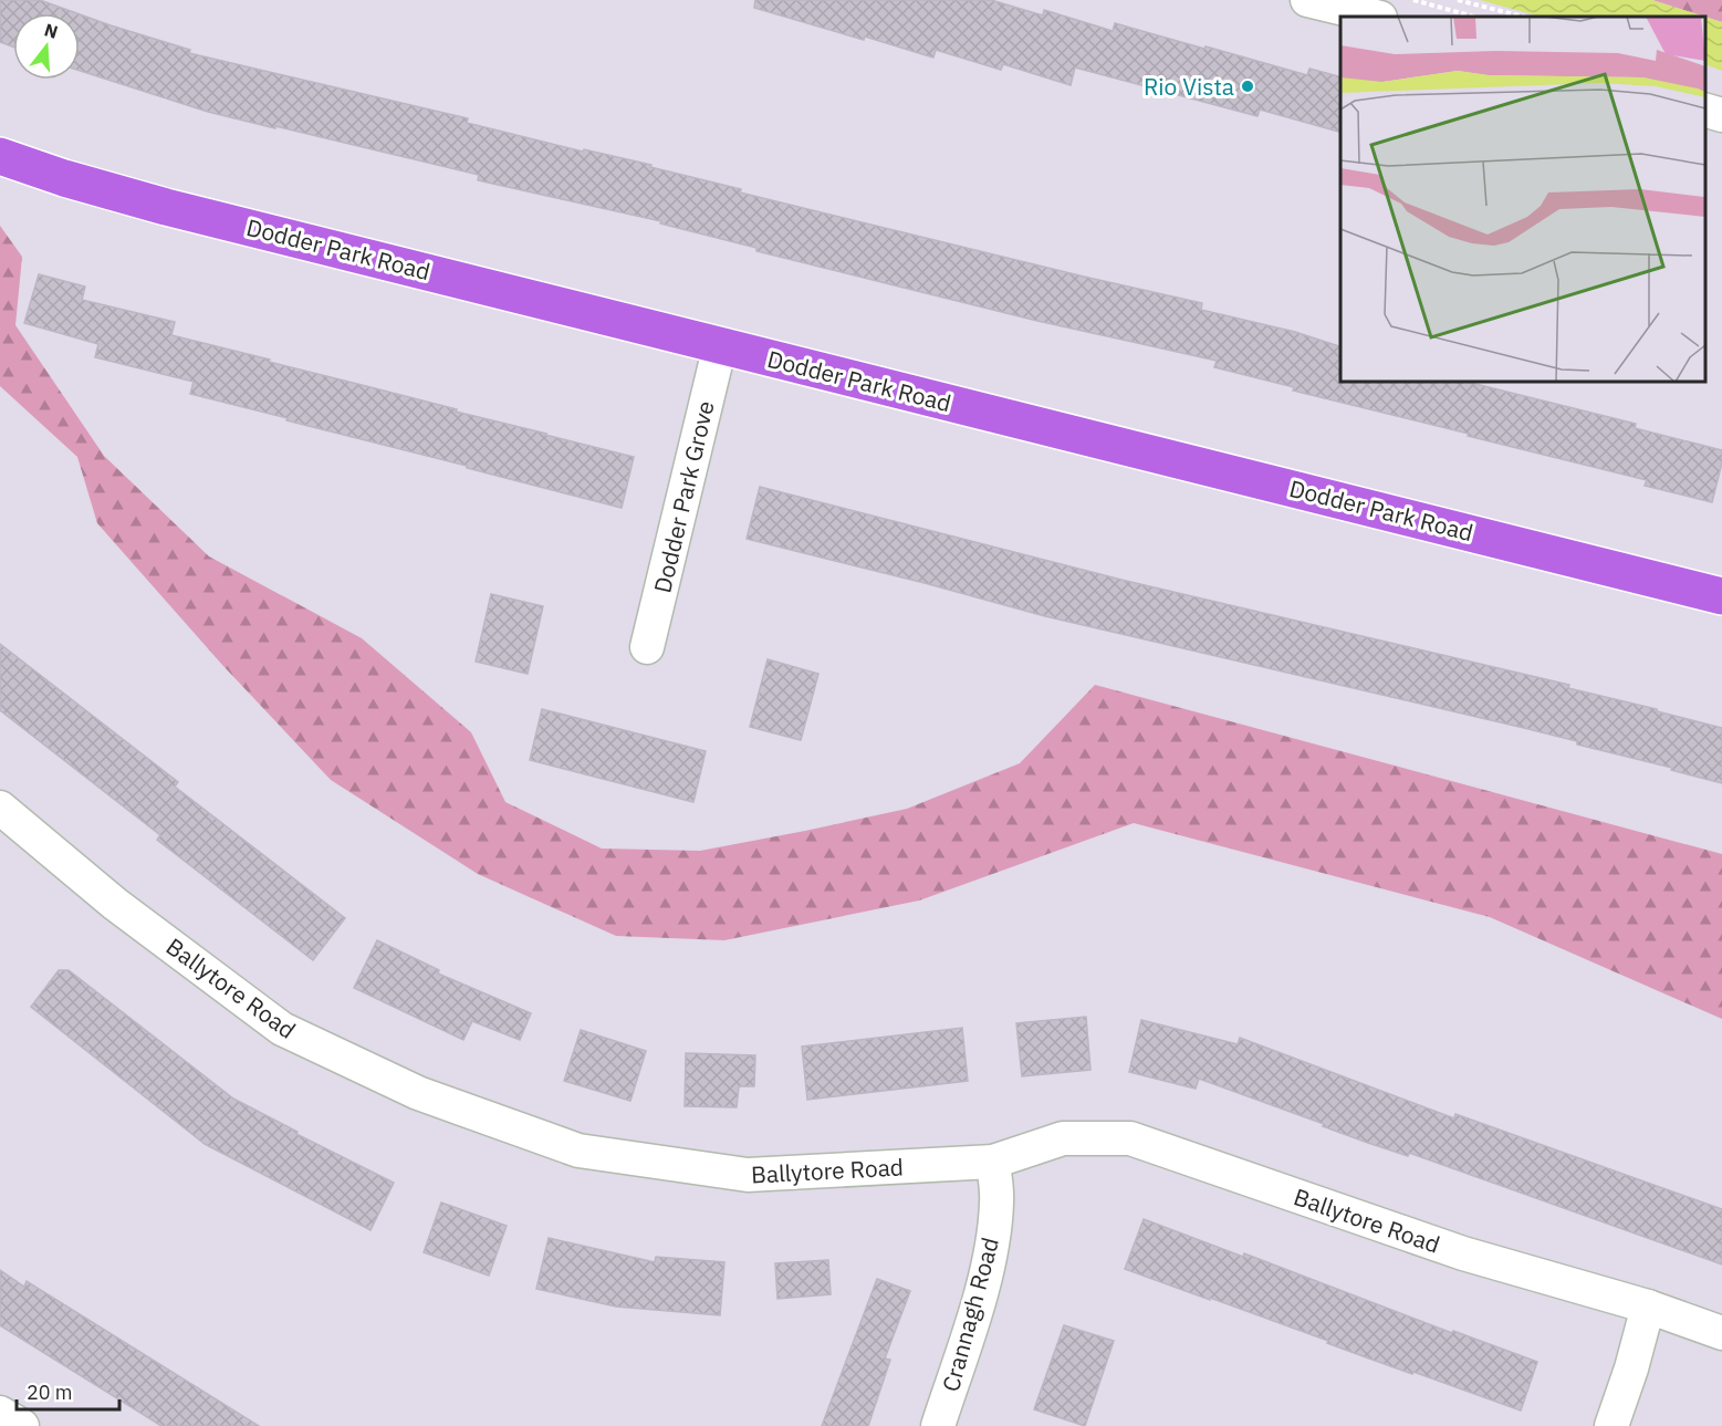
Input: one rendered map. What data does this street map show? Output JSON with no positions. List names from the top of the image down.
{
  "streets": {
    "main road": ["Dodder Park Road"],
    "street": ["Dodder Park Grove", "Ballytore Road", "Crannagh Road"]
  },
  "crossings": [
    ["Dodder Park Road", "Dodder Park Grove"],
    ["Ballytore Road", "Crannagh Road"]
  ],
  "places": ["Rio Vista"],
  "scale_bar": "20 m",
  "north": "top"
}
